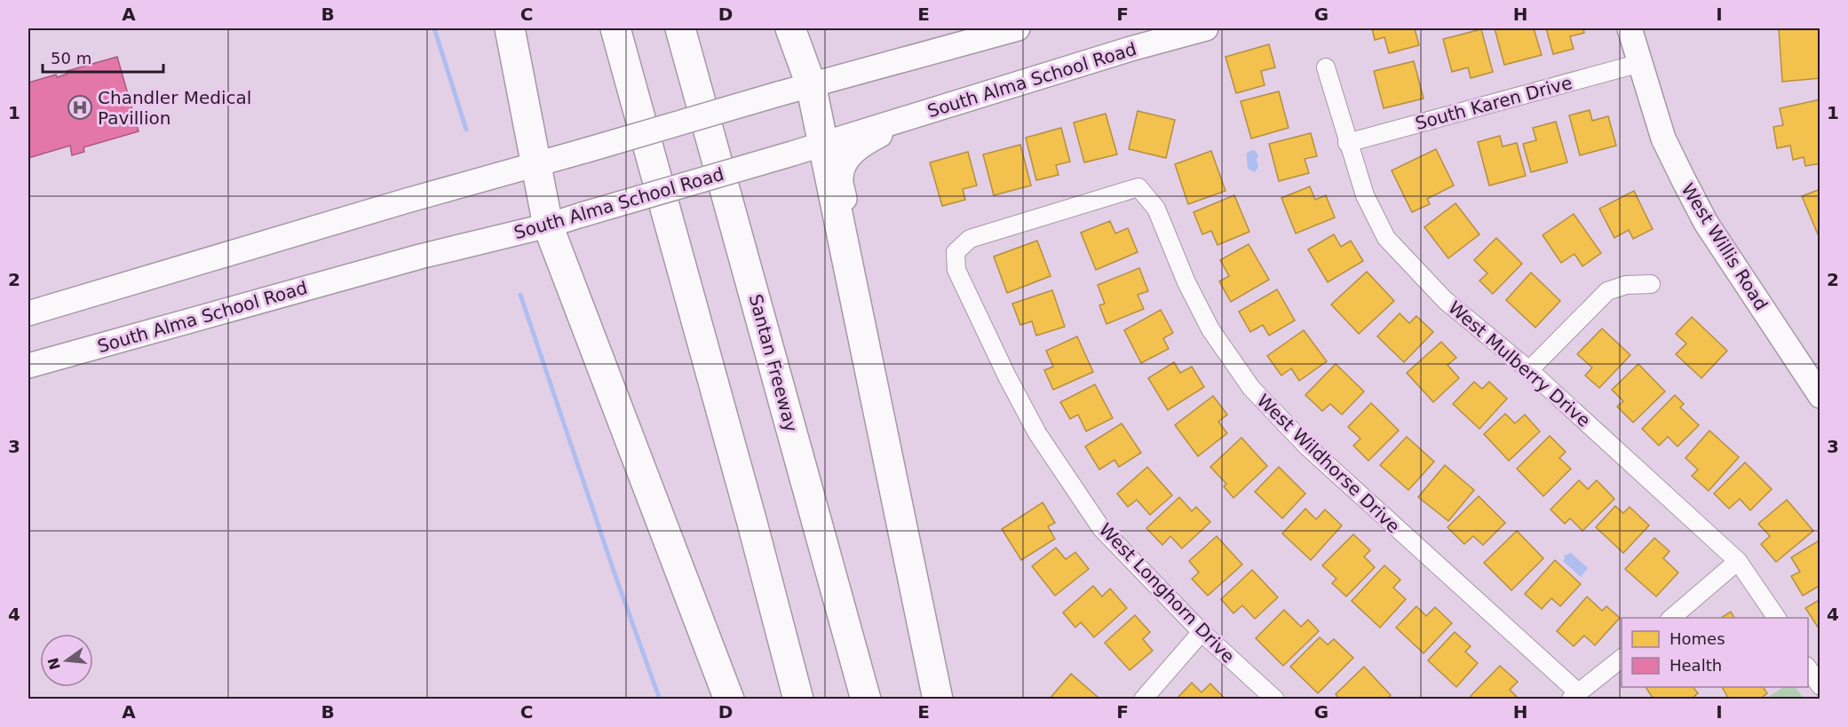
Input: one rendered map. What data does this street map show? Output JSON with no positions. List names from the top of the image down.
{
  "streets": {
    "highway": ["Santan Freeway"],
    "main road": ["South Alma School Road", "West Willis Road"],
    "street": [
      "South Karen Drive",
      "West Mulberry Drive",
      "West Wildhorse Drive",
      "West Longhorn Drive"
    ]
  },
  "crossings": [
    ["South Karen Drive", "West Willis Road"],
    ["South Karen Drive", "West Mulberry Drive"],
    ["West Wildhorse Drive", "West Longhorn Drive"]
  ],
  "places": {
    "hospital": ["Chandler Medical Pavillion"]
  },
  "legend": ["Homes", "Health"],
  "scale_bar": "50 m",
  "north": "left",
  "grid": {
    "columns": [
      "A",
      "B",
      "C",
      "D",
      "E",
      "F",
      "G",
      "H",
      "I"
    ],
    "rows": [
      "1",
      "2",
      "3",
      "4"
    ]
  }
}
